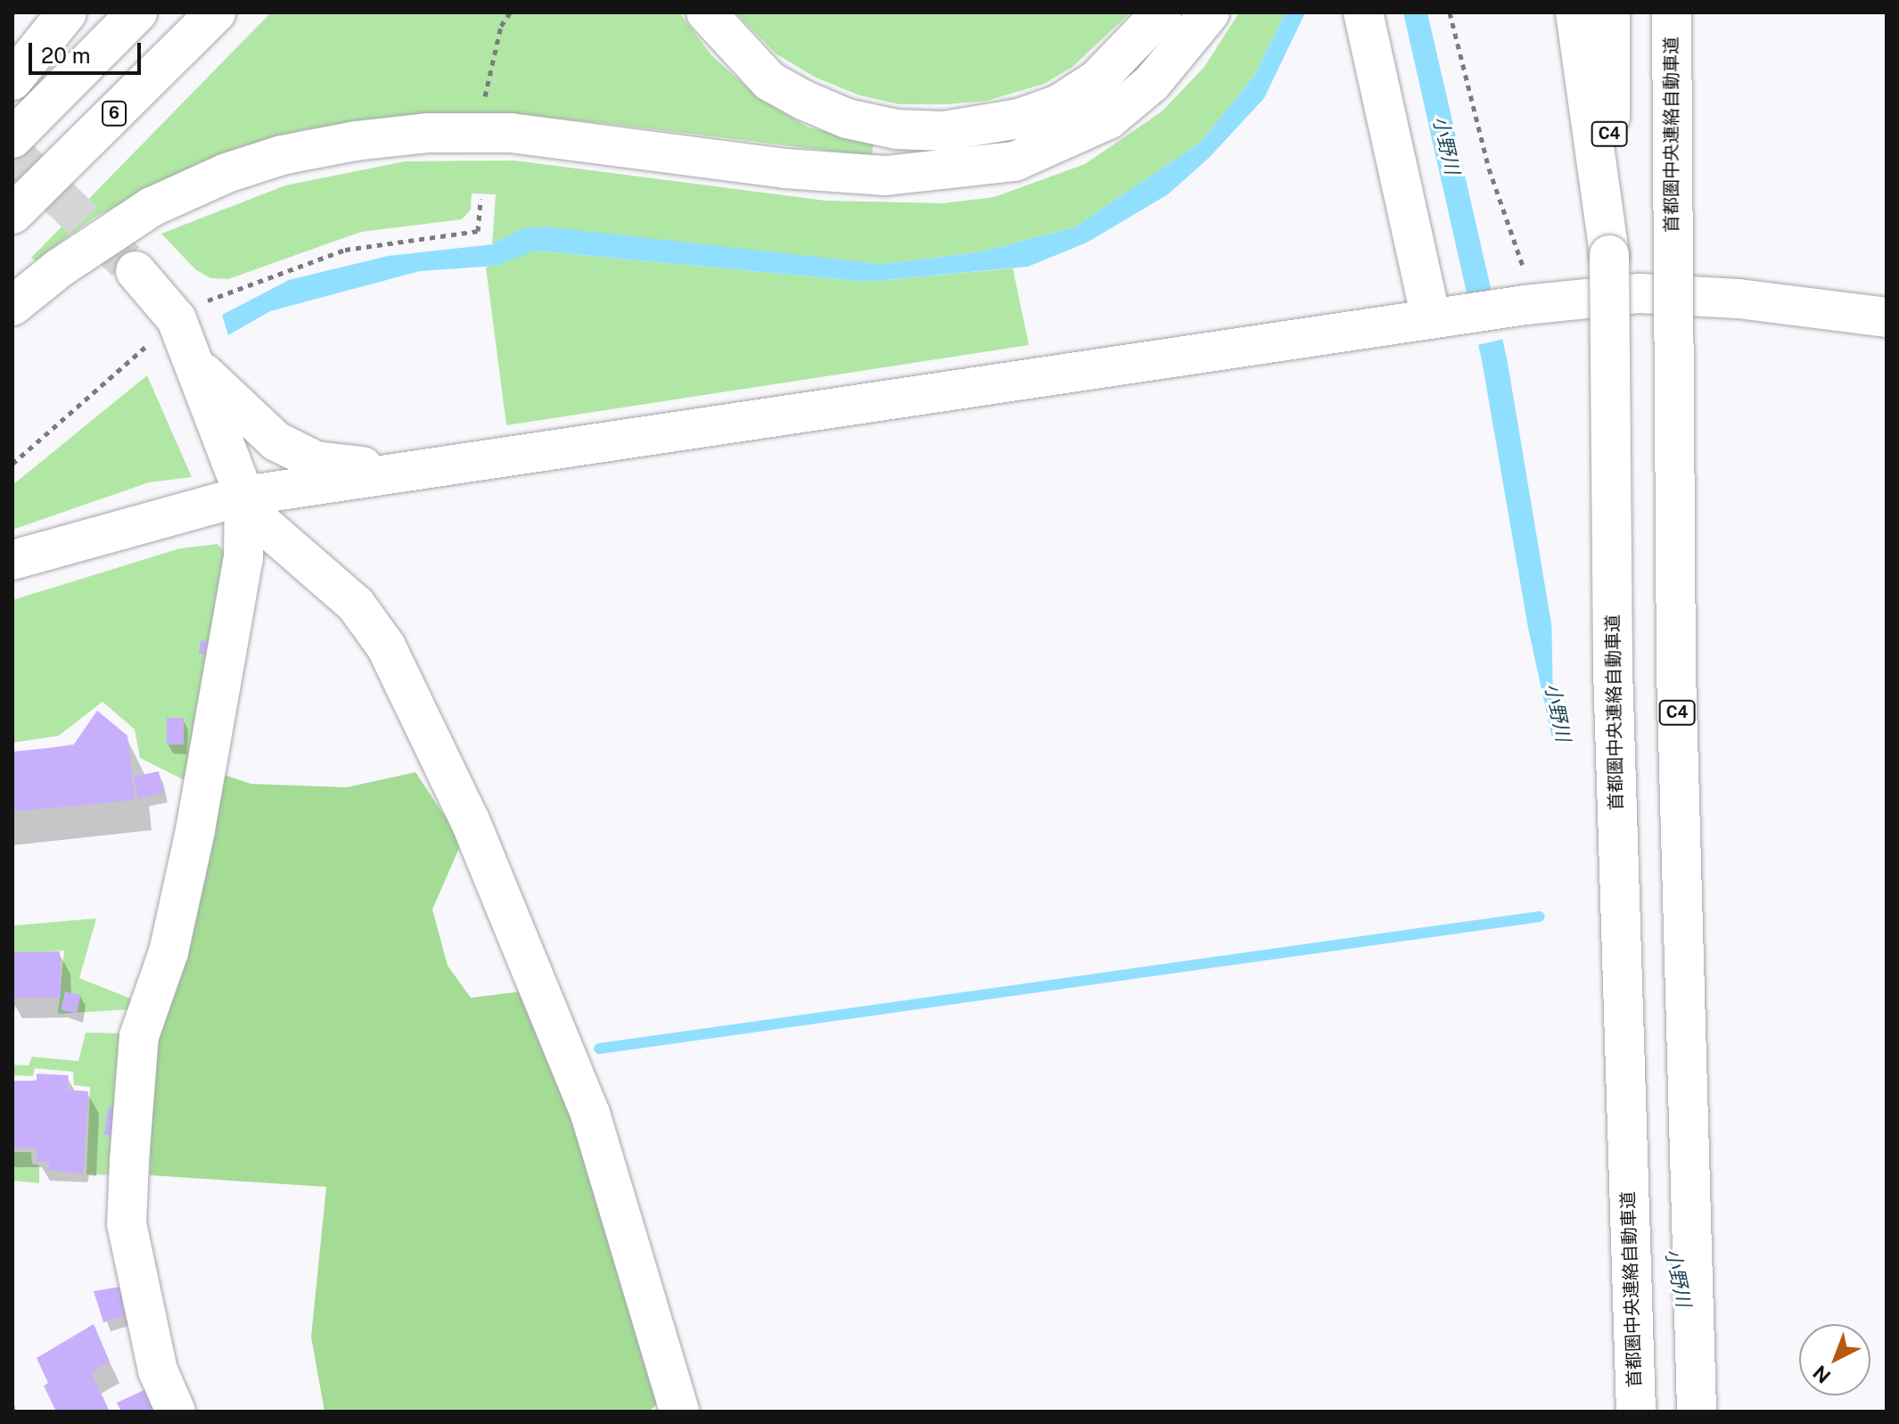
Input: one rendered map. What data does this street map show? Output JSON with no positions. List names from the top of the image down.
{
  "streets": {
    "main road": ["6", "C4", "首都圏中央連絡自動車道"]
  },
  "water": ["小野川"],
  "scale_bar": "20 m",
  "north": "bottom left"
}
